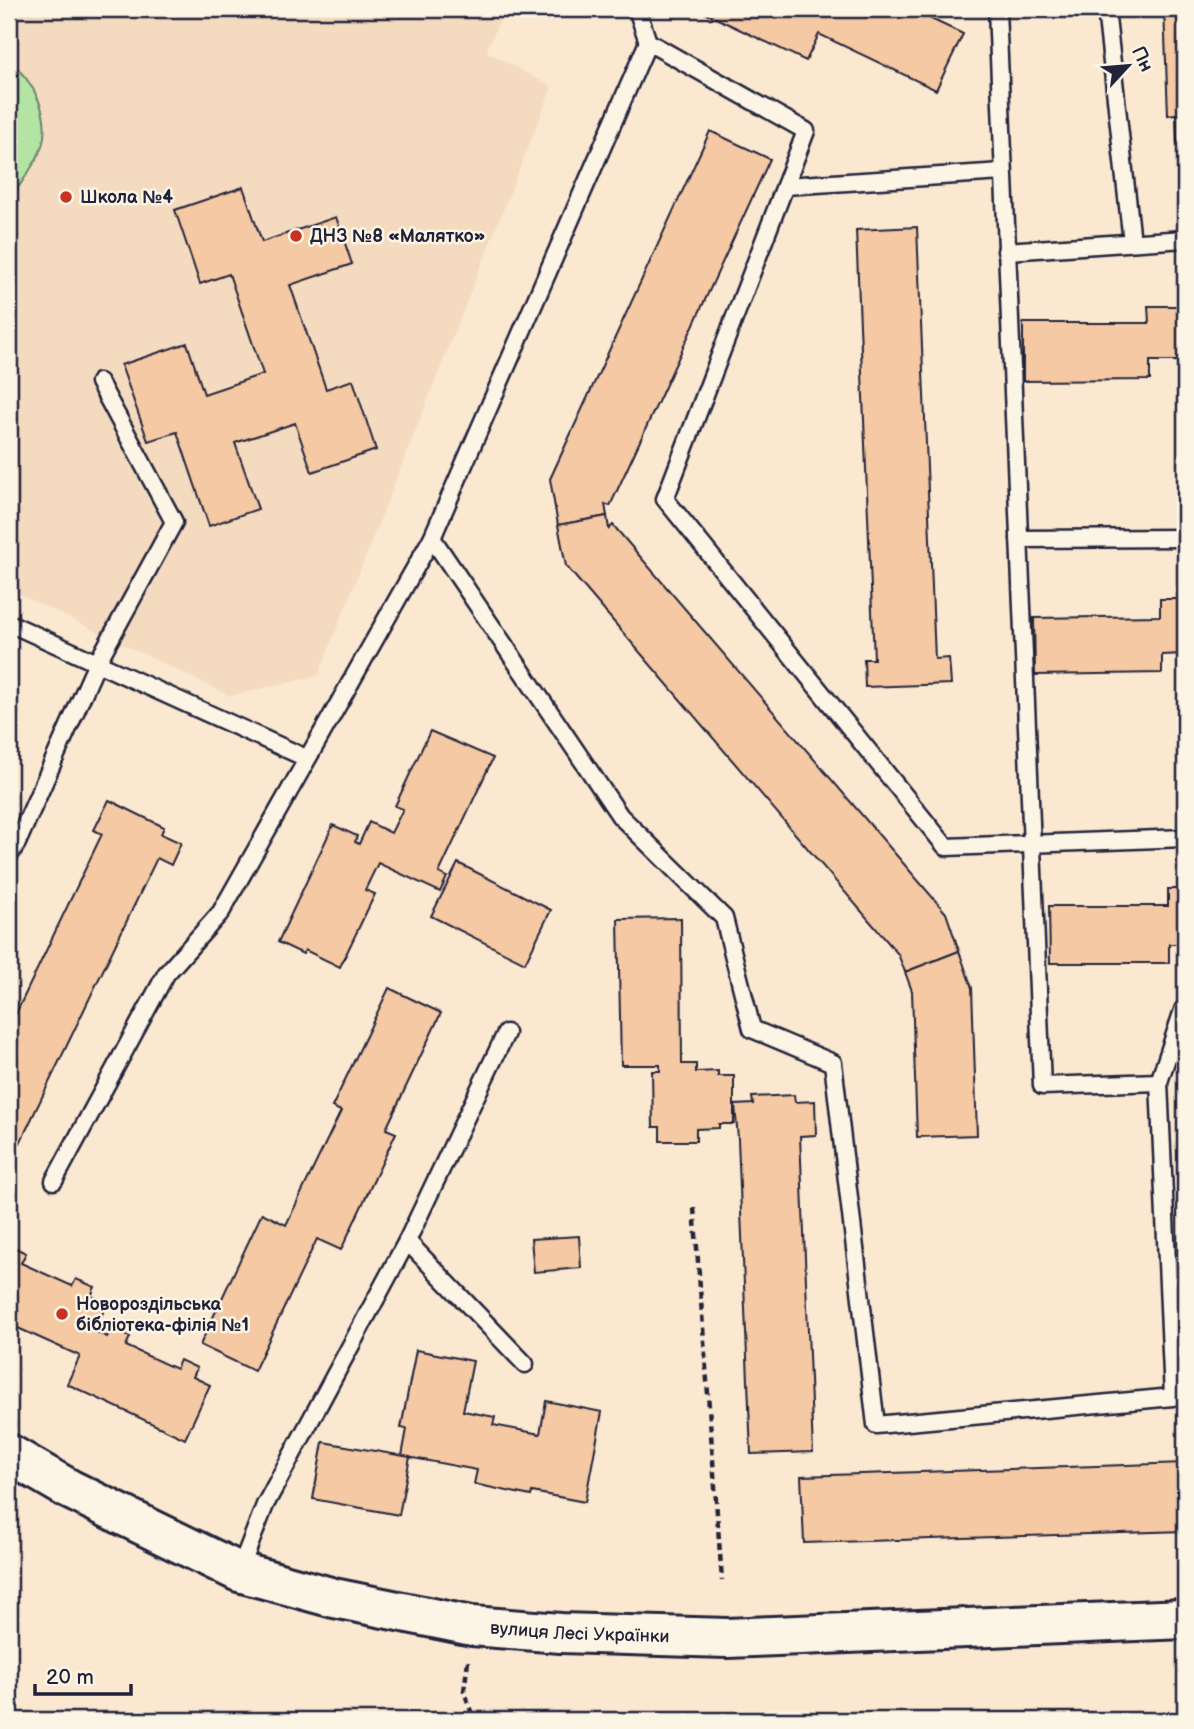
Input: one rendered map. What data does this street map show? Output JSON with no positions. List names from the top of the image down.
{
  "streets": {
    "street": ["вулиця Лесі Українки"]
  },
  "places": ["Школа №4", "ДНЗ №8 «Малятко»", "Новороздільська бібліотека-філія №1"],
  "scale_bar": "20 m",
  "north": "top right"
}
